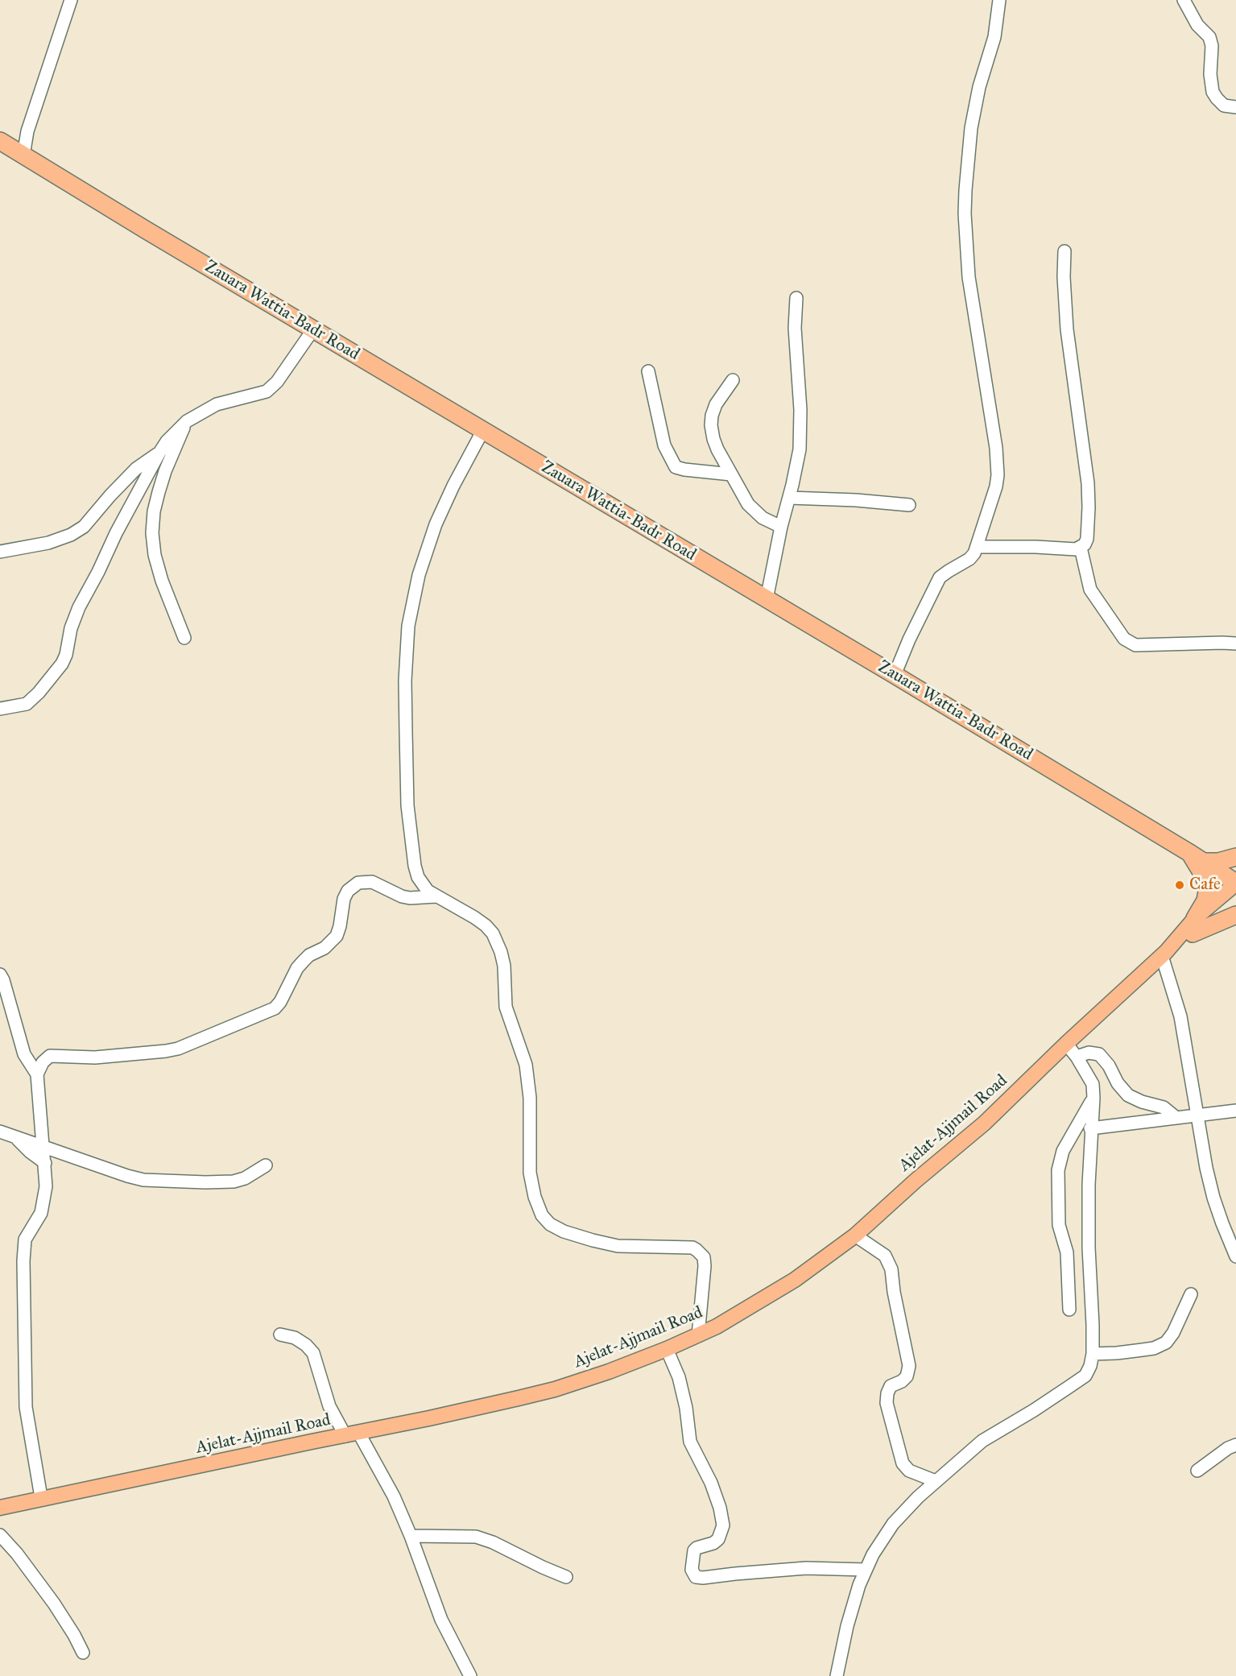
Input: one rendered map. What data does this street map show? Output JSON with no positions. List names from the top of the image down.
{
  "streets": {
    "highway": ["Zauara Wattia-Badr Road"],
    "main road": ["Ajelat-Ajjmail Road"]
  },
  "places": ["Cafe"]
}
